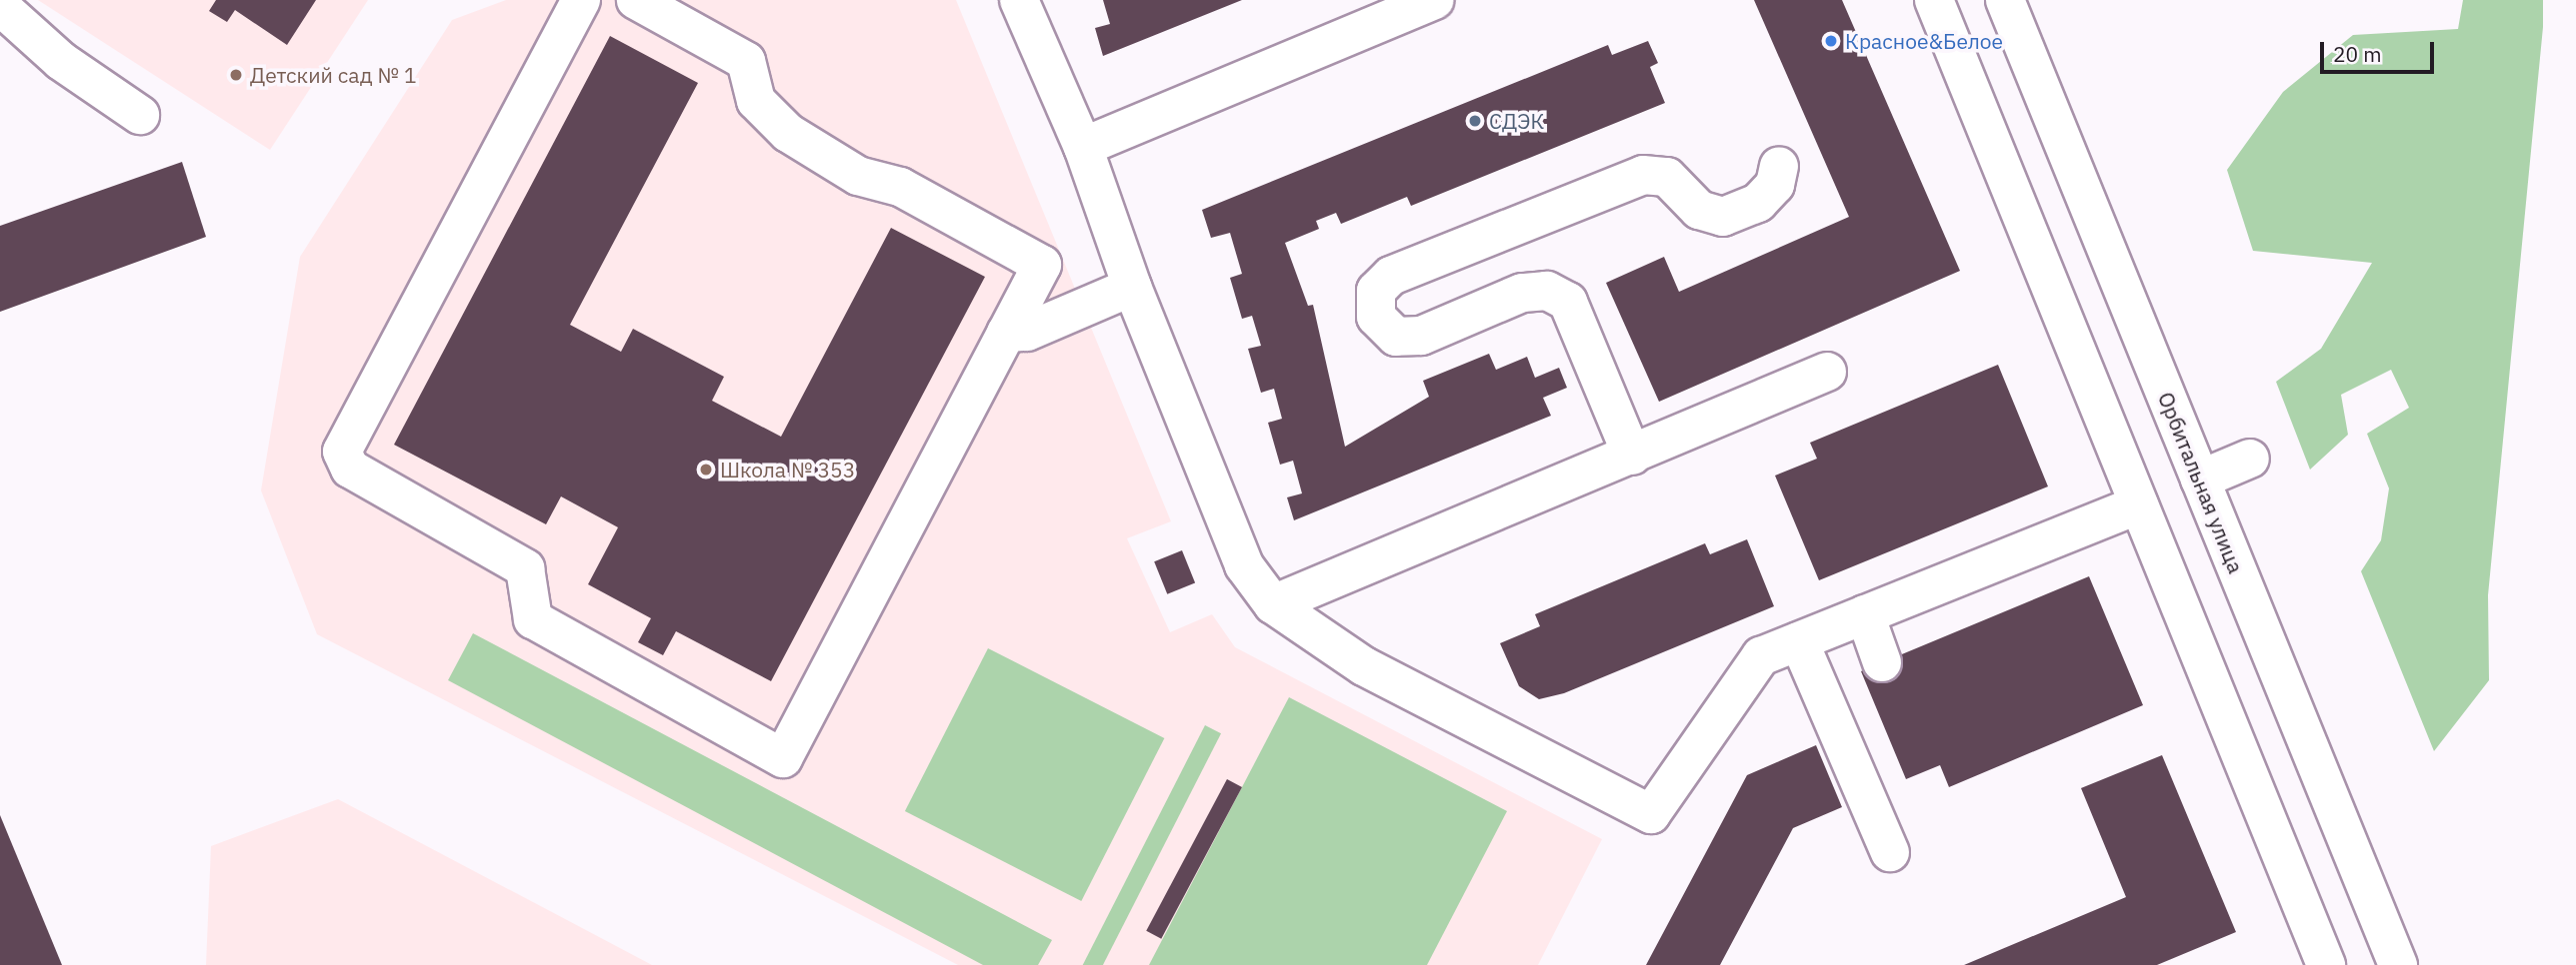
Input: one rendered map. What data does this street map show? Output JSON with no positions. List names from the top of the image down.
{
  "streets": {
    "street": ["Орбитальная улица"]
  },
  "places": [
    "Красное&Белое",
    "Детский сад № 1",
    "СДЭК",
    "Школа № 353"
  ],
  "scale_bar": "20 m"
}
